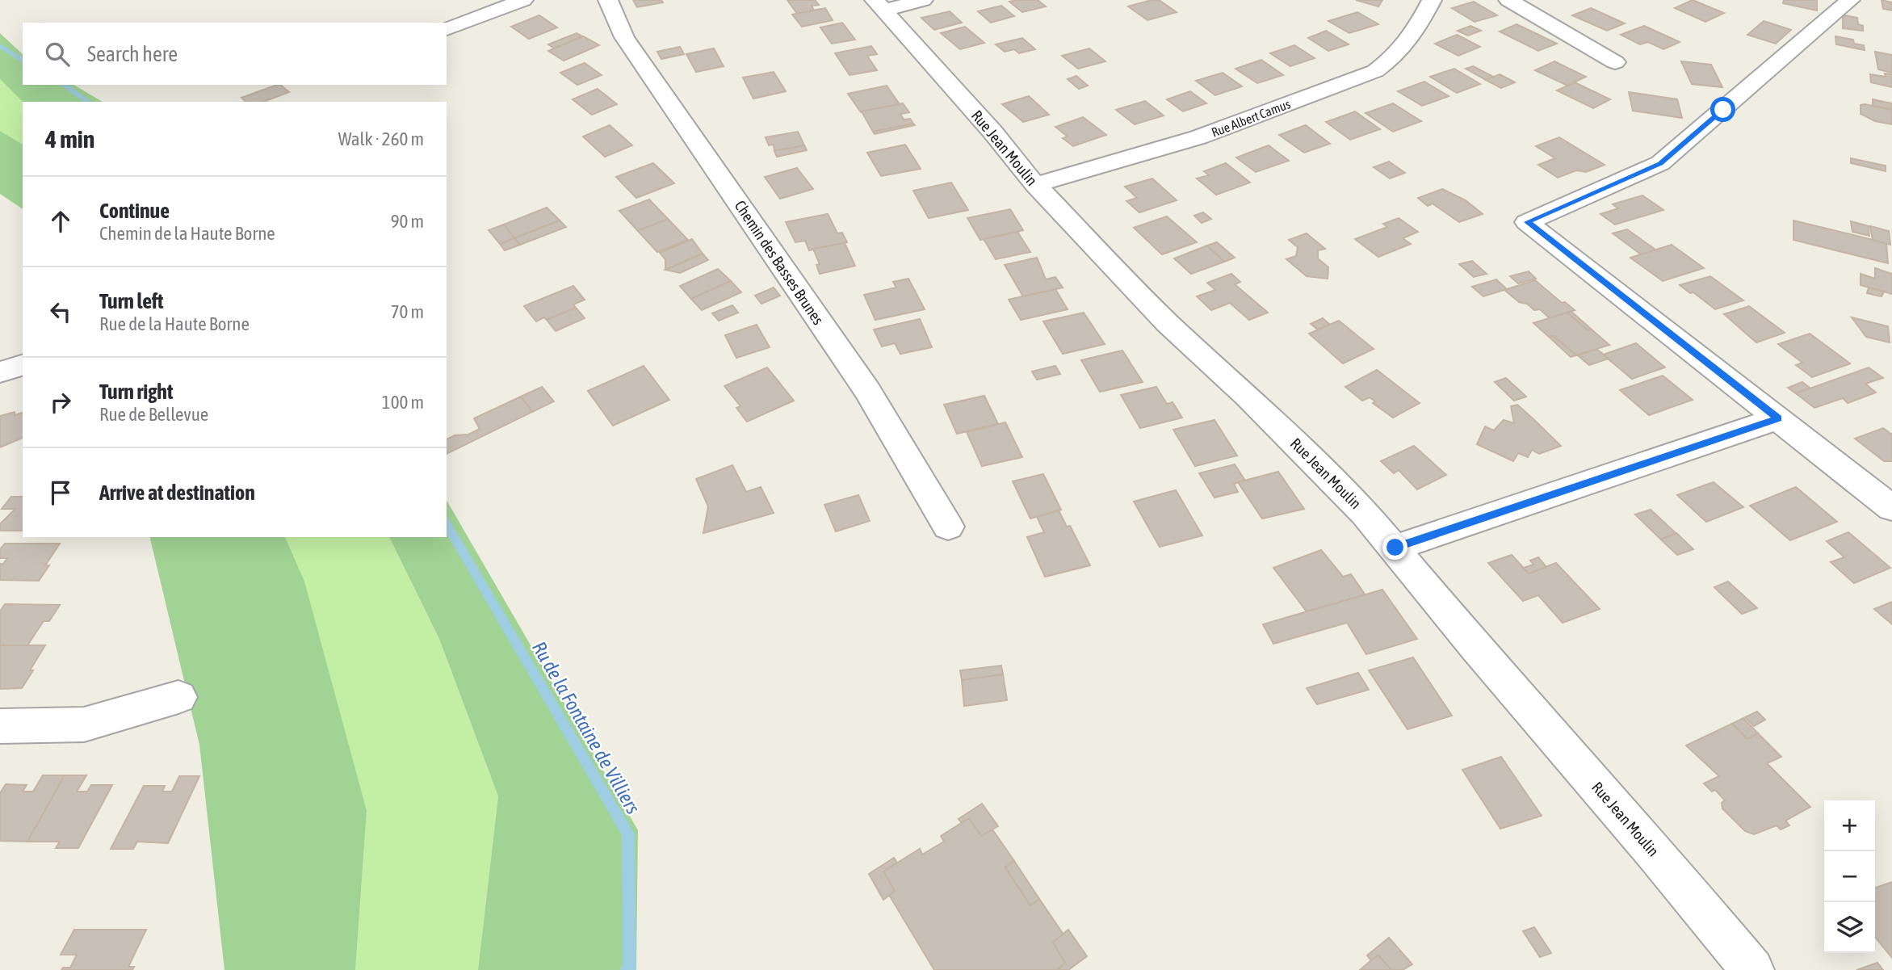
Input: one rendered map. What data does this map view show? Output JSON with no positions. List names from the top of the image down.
{
  "streets": {
    "street": ["Rue Albert Camus", "Rue Jean Moulin", "Chemin des Basses Brunes"]
  },
  "crossings": [
    ["Rue Albert Camus", "Rue Jean Moulin"]
  ],
  "water": ["Ru de la Fontaine de Villiers"],
  "page": {
    "search": "Search here",
    "heading": ["4 min", "Walk · 260 m"],
    "list": [
      ["Continue", "Chemin de la Haute Borne", "90 m"],
      ["Turn left", "Rue de la Haute Borne", "70 m"],
      ["Turn right", "Rue de Bellevue", "100 m"],
      "Arrive at destination"
    ],
    "map_buttons": ["+", "−"]
  }
}
